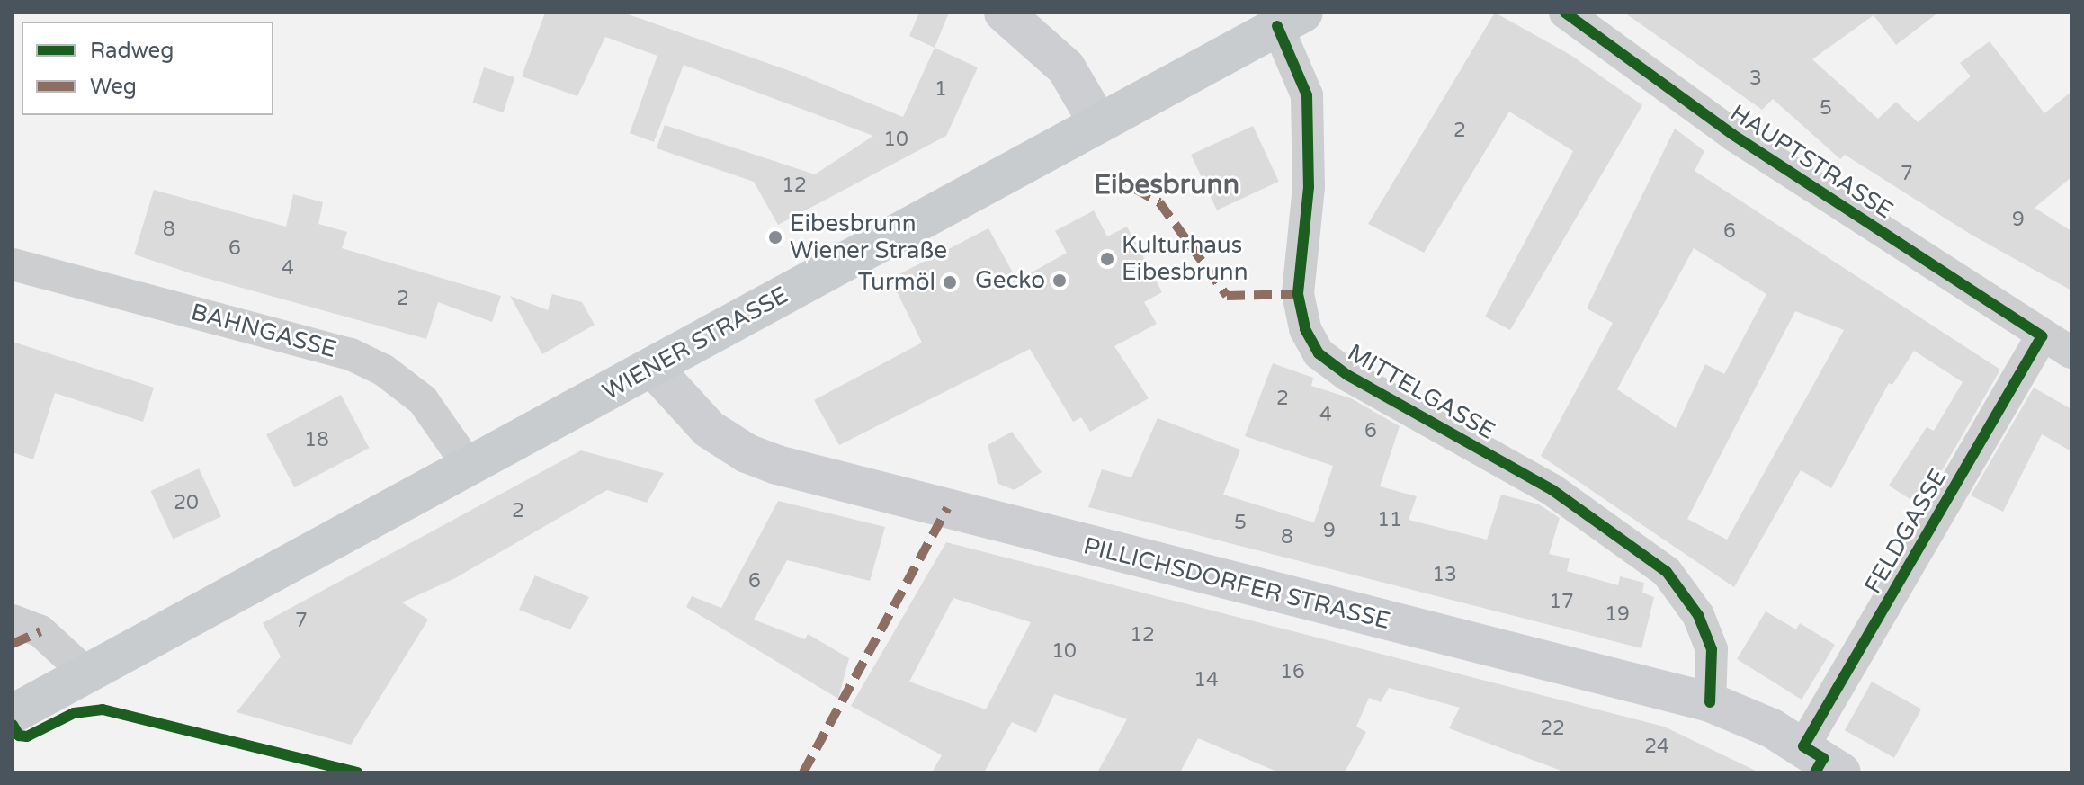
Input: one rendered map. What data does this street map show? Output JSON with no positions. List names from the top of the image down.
{
  "streets": {
    "main road": ["WIENER STRASSE", "PILLICHSDORFER STRASSE"],
    "street": [
      "HAUPTSTRASSE",
      "BAHNGASSE",
      "MITTELGASSE",
      "FELDGASSE"
    ]
  },
  "crossings": [
    ["HAUPTSTRASSE", "FELDGASSE"],
    ["BAHNGASSE", "WIENER STRASSE"],
    ["WIENER STRASSE", "MITTELGASSE"],
    ["WIENER STRASSE", "PILLICHSDORFER STRASSE"],
    ["MITTELGASSE", "PILLICHSDORFER STRASSE"],
    ["FELDGASSE", "PILLICHSDORFER STRASSE"]
  ],
  "districts": ["Eibesbrunn"],
  "places": [
    "Eibesbrunn Wiener Straße",
    "Kulturhaus Eibesbrunn",
    "Gecko",
    "Turmöl"
  ],
  "house_numbers": [
    "3",
    "1",
    "5",
    "2",
    "10",
    "7",
    "12",
    "9",
    "8",
    "6",
    "6",
    "4",
    "2",
    "2",
    "4",
    "6",
    "18",
    "20",
    "2",
    "11",
    "5",
    "9",
    "8",
    "13",
    "6",
    "17",
    "19",
    "7",
    "12",
    "10",
    "16",
    "14",
    "22",
    "24"
  ],
  "legend": ["Radweg", "Weg"]
}
